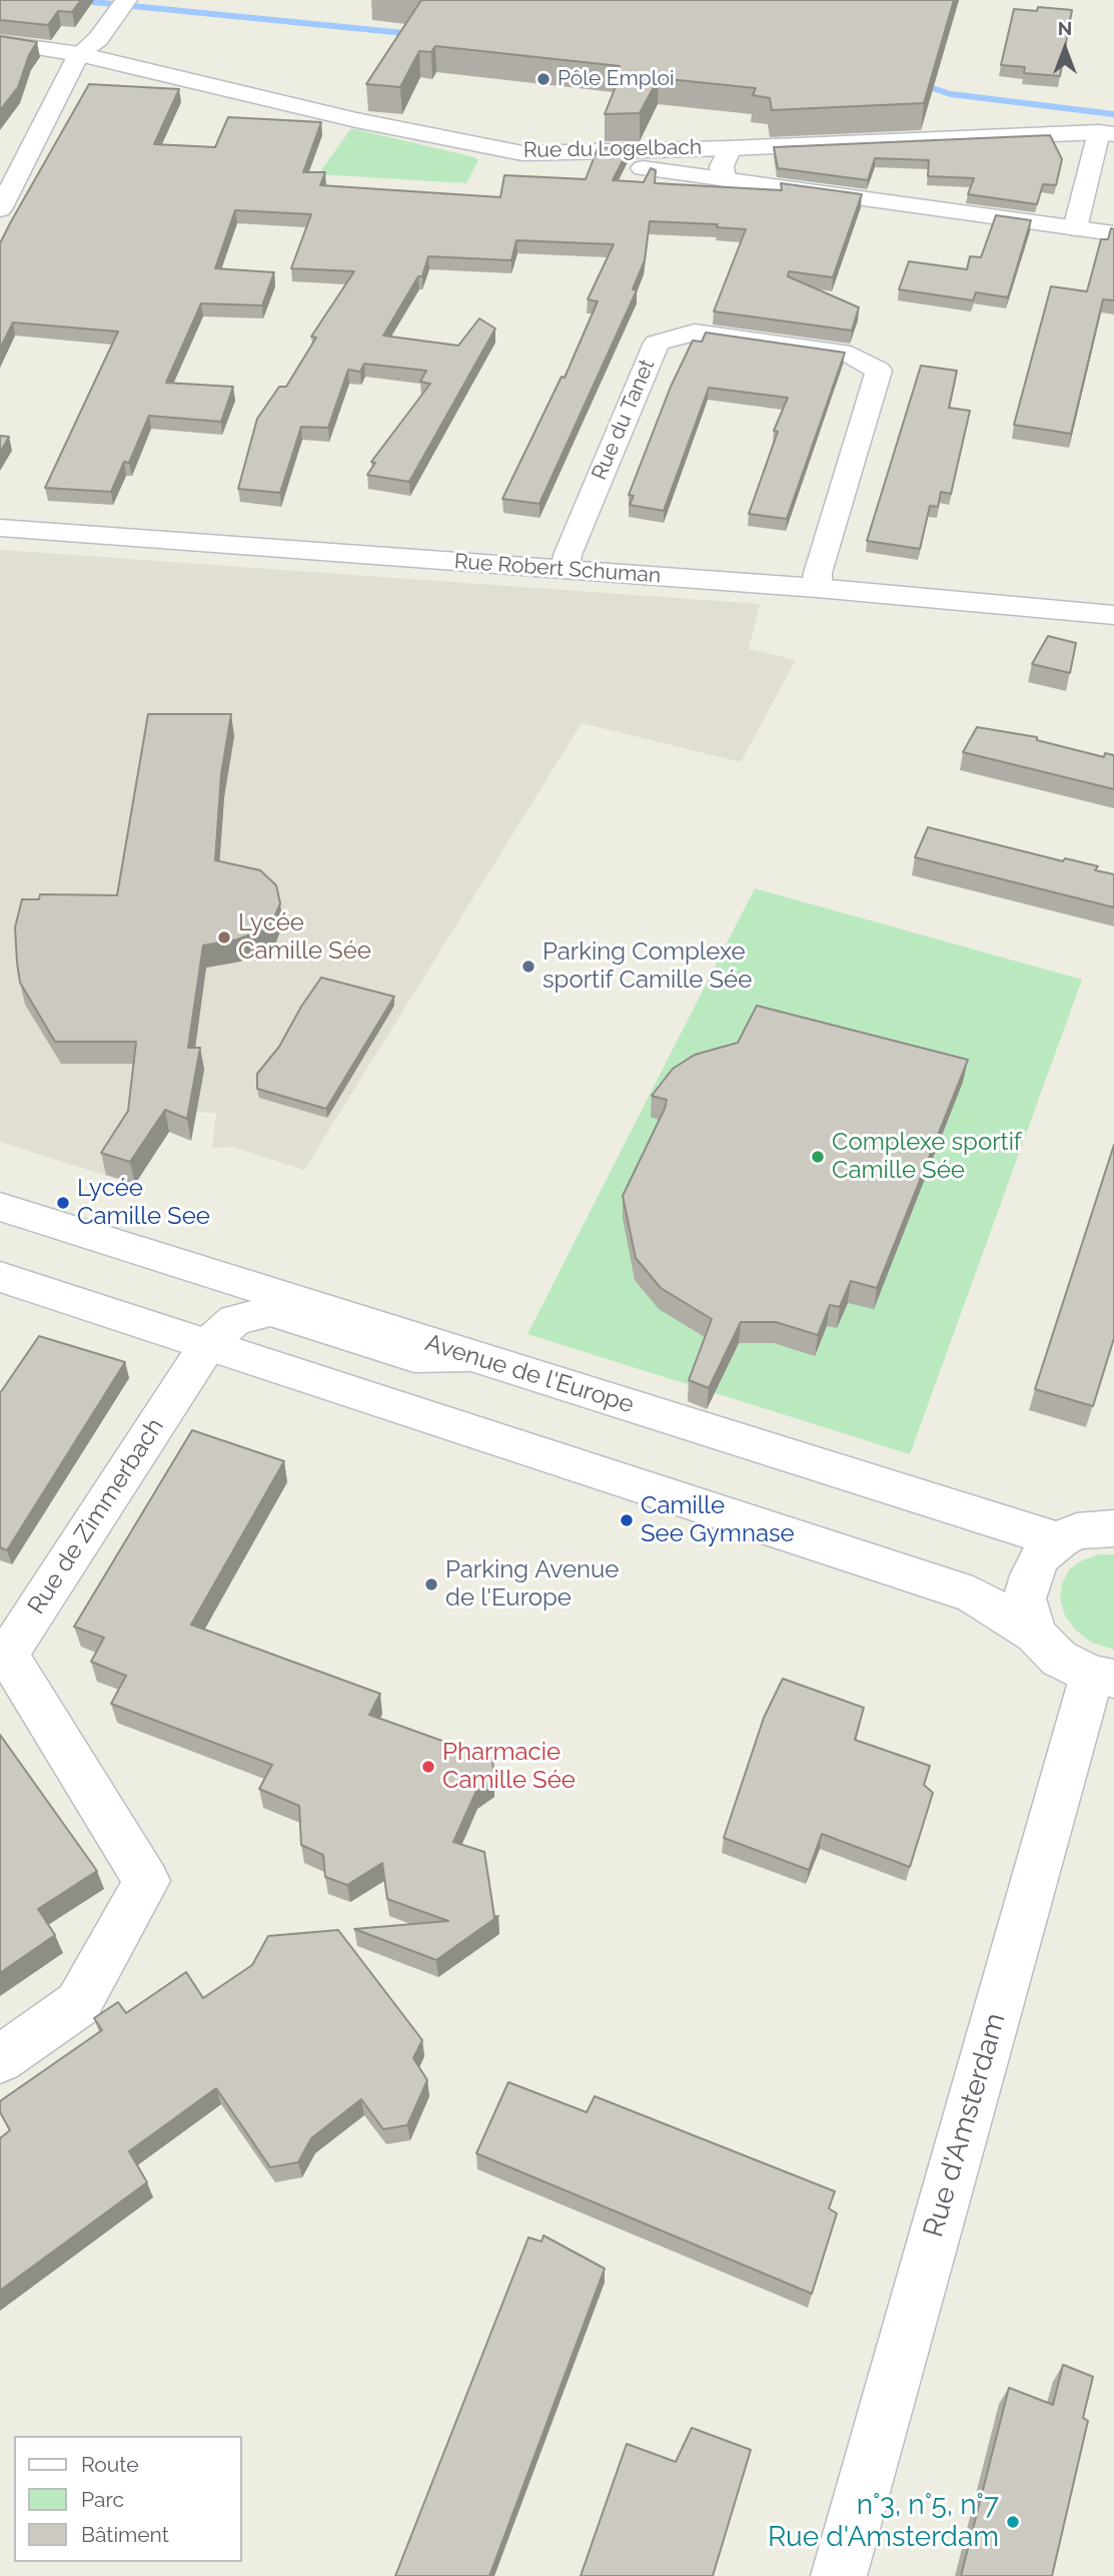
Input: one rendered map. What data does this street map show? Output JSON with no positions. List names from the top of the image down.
{
  "streets": {
    "street": [
      "Rue du Logelbach",
      "Rue du Tanet",
      "Rue Robert Schuman",
      "Avenue de l'Europe",
      "Rue de Zimmerbach",
      "Rue d'Amsterdam"
    ]
  },
  "crossings": [
    ["Rue du Tanet", "Rue Robert Schuman"],
    ["Avenue de l'Europe", "Rue de Zimmerbach"]
  ],
  "places": [
    "Pôle Emploi",
    "Lycée Camille Sée",
    "Parking Complexe sportif Camille Sée",
    "Complexe sportif Camille Sée",
    "Lycée Camille See",
    "Camille See Gymnase",
    "Parking Avenue de l'Europe",
    "Pharmacie Camille Sée",
    "n°3, n°5, n°7 Rue d'Amsterdam"
  ],
  "legend": ["Route", "Parc", "Bâtiment"],
  "north": "top"
}
